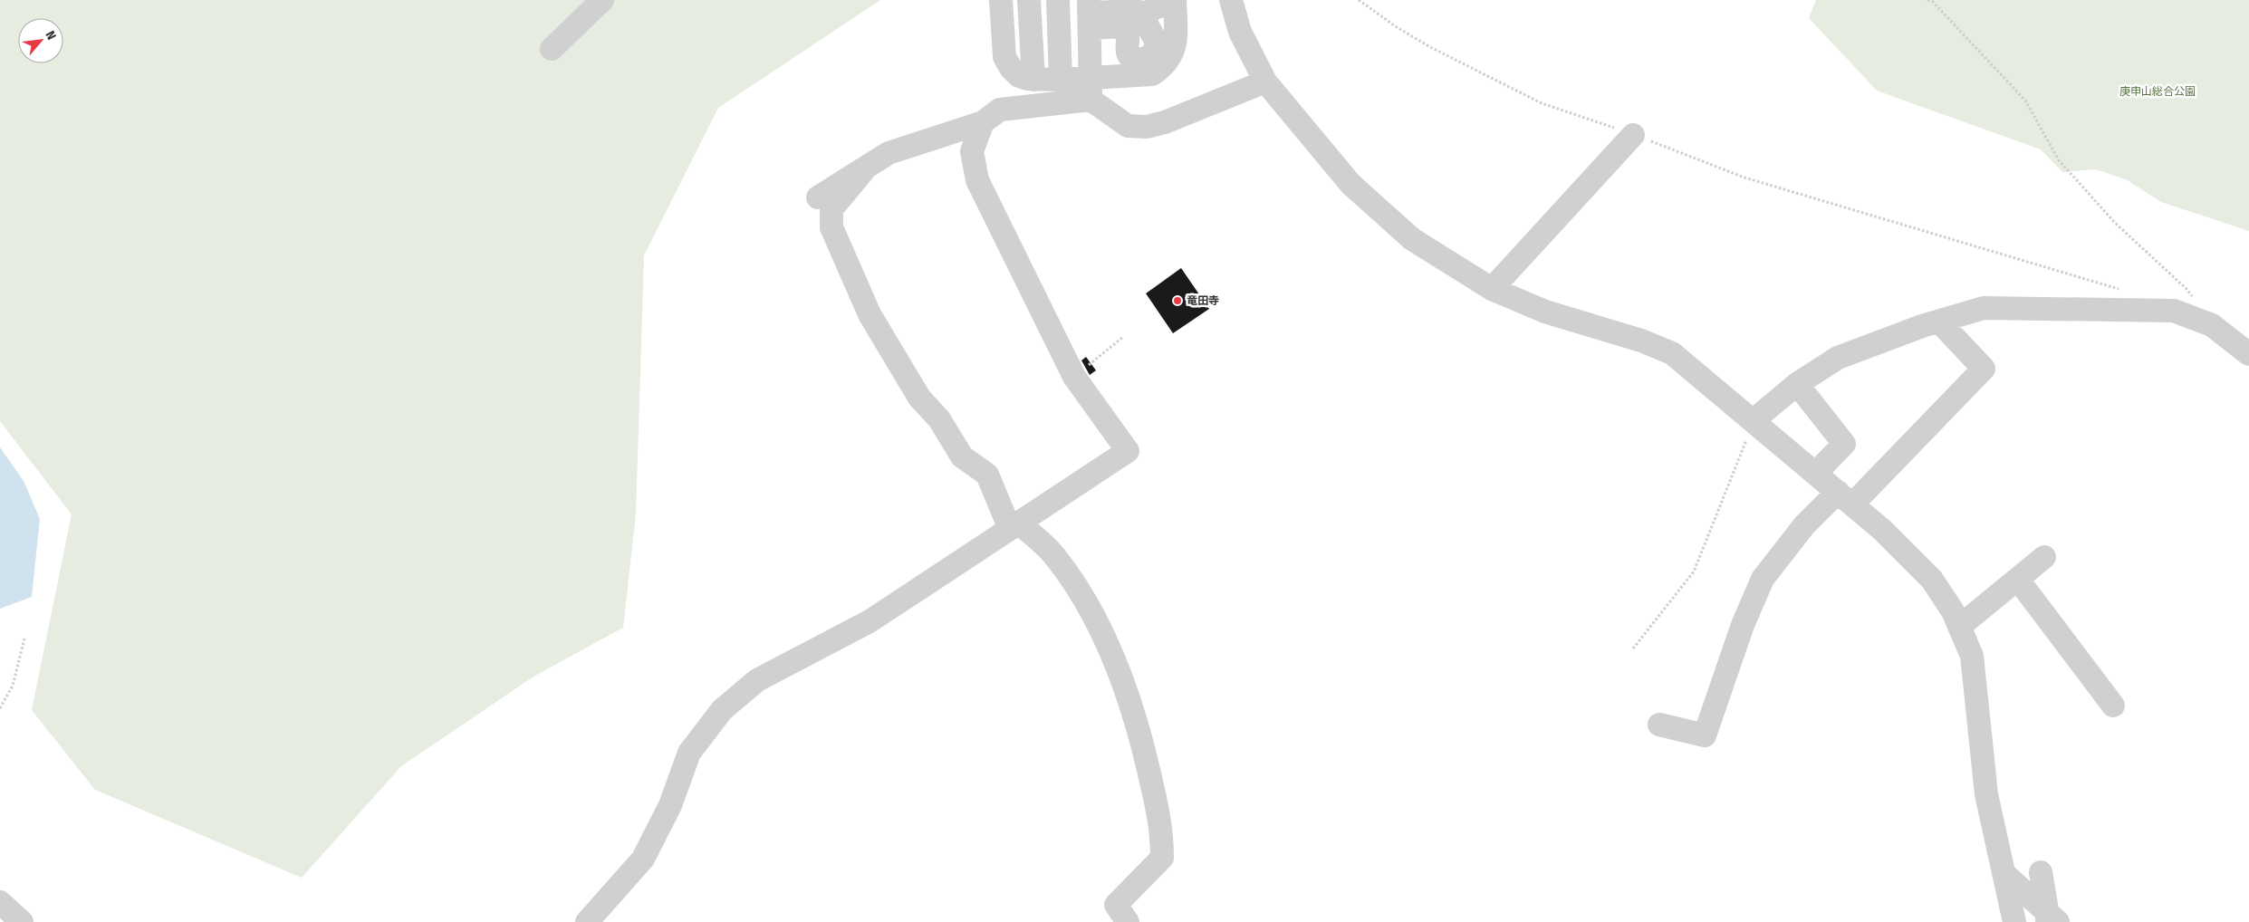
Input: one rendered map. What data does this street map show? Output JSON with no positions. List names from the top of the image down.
{
  "parks": ["庚申山総合公園"],
  "places": ["竜田寺"],
  "north": "top right"
}
